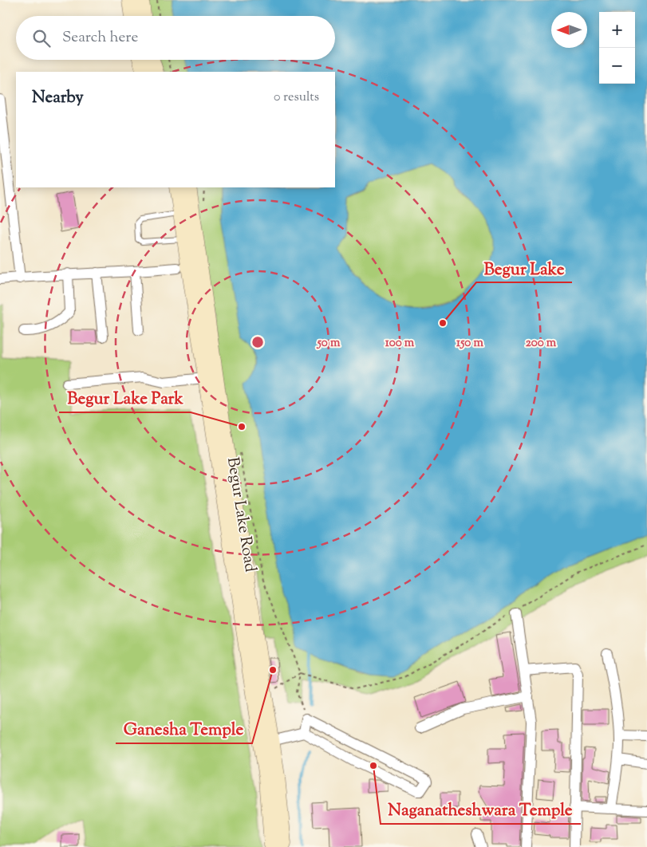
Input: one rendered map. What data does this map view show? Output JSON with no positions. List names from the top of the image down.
{
  "streets": {
    "main road": ["Begur Lake Road"]
  },
  "places": [
    "Begur Lake",
    "Begur Lake Park",
    "Ganesha Temple",
    "Naganatheshwara Temple"
  ],
  "north": "left",
  "page": {
    "map_buttons": ["+", "−"],
    "search": "Search here",
    "heading": ["Nearby", "0 results"]
  },
  "rings": [
    "50 m",
    "100 m",
    "150 m",
    "200 m"
  ]
}
